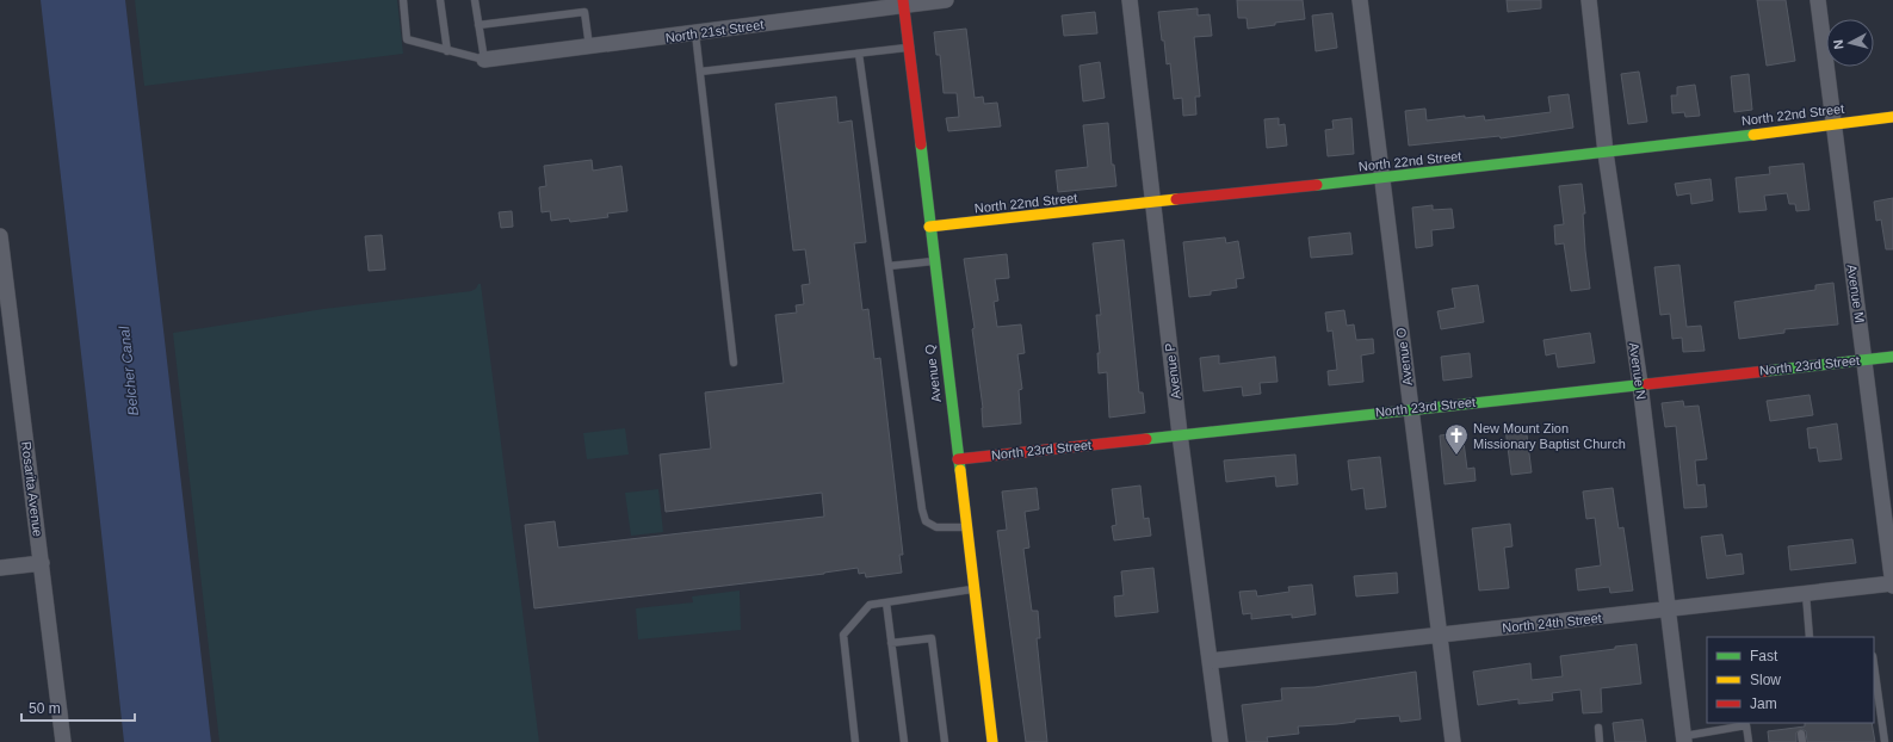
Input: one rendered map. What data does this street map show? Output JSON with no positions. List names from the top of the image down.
{
  "streets": {
    "street": [
      "North 21st Street",
      "North 22nd Street",
      "Avenue M",
      "Avenue O",
      "North 23rd Street",
      "Avenue P",
      "Avenue N",
      "Avenue Q",
      "Rosarita Avenue",
      "North 24th Street"
    ]
  },
  "crossings": [
    ["North 21st Street", "Avenue Q"],
    ["North 22nd Street", "Avenue M"],
    ["North 22nd Street", "Avenue O"],
    ["North 22nd Street", "Avenue P"],
    ["North 22nd Street", "Avenue N"],
    ["North 22nd Street", "Avenue Q"],
    ["Avenue M", "North 23rd Street"],
    ["Avenue M", "North 24th Street"],
    ["Avenue O", "North 23rd Street"],
    ["Avenue O", "North 24th Street"],
    ["North 23rd Street", "Avenue P"],
    ["North 23rd Street", "Avenue N"],
    ["North 23rd Street", "Avenue Q"],
    ["Avenue P", "North 24th Street"],
    ["Avenue N", "North 24th Street"]
  ],
  "water": ["Belcher Canal"],
  "places": {
    "church": ["New Mount Zion Missionary Baptist Church"]
  },
  "legend": ["Fast", "Slow", "Jam"],
  "scale_bar": "50 m",
  "north": "left"
}
